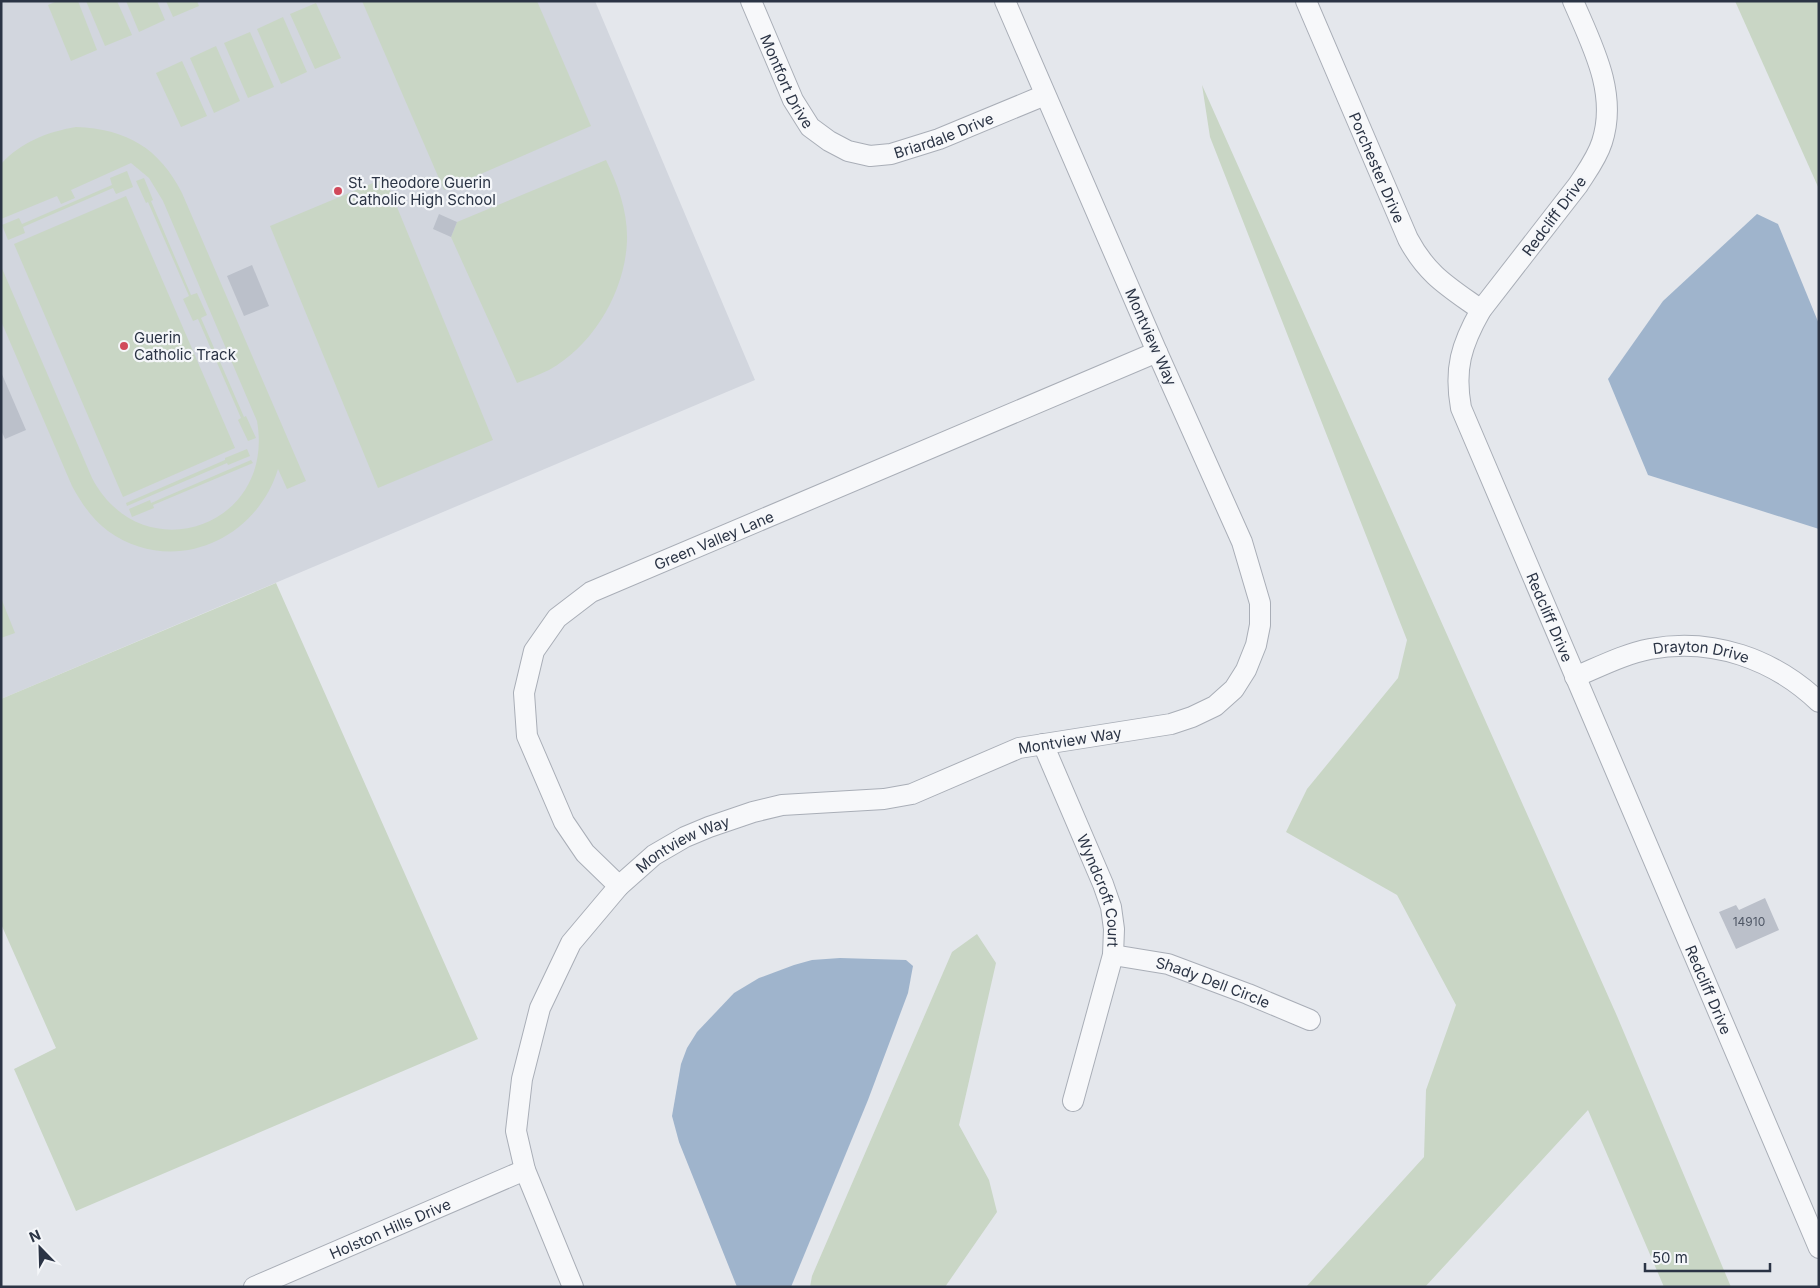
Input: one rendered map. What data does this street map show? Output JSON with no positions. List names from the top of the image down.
{
  "streets": {
    "street": [
      "Montfort Drive",
      "Briardale Drive",
      "Porchester Drive",
      "Redcliff Drive",
      "Montview Way",
      "Green Valley Lane",
      "Drayton Drive",
      "Wyndcroft Court",
      "Shady Dell Circle",
      "Holston Hills Drive"
    ]
  },
  "crossings": [
    ["Montfort Drive", "Briardale Drive"],
    ["Briardale Drive", "Montview Way"],
    ["Porchester Drive", "Redcliff Drive"],
    ["Redcliff Drive", "Drayton Drive"],
    ["Montview Way", "Green Valley Lane"],
    ["Montview Way", "Wyndcroft Court"],
    ["Montview Way", "Holston Hills Drive"],
    ["Wyndcroft Court", "Shady Dell Circle"]
  ],
  "places": ["St. Theodore Guerin Catholic High School", "Guerin Catholic Track"],
  "house_numbers": ["14910"],
  "scale_bar": "50 m",
  "north": "top left"
}
